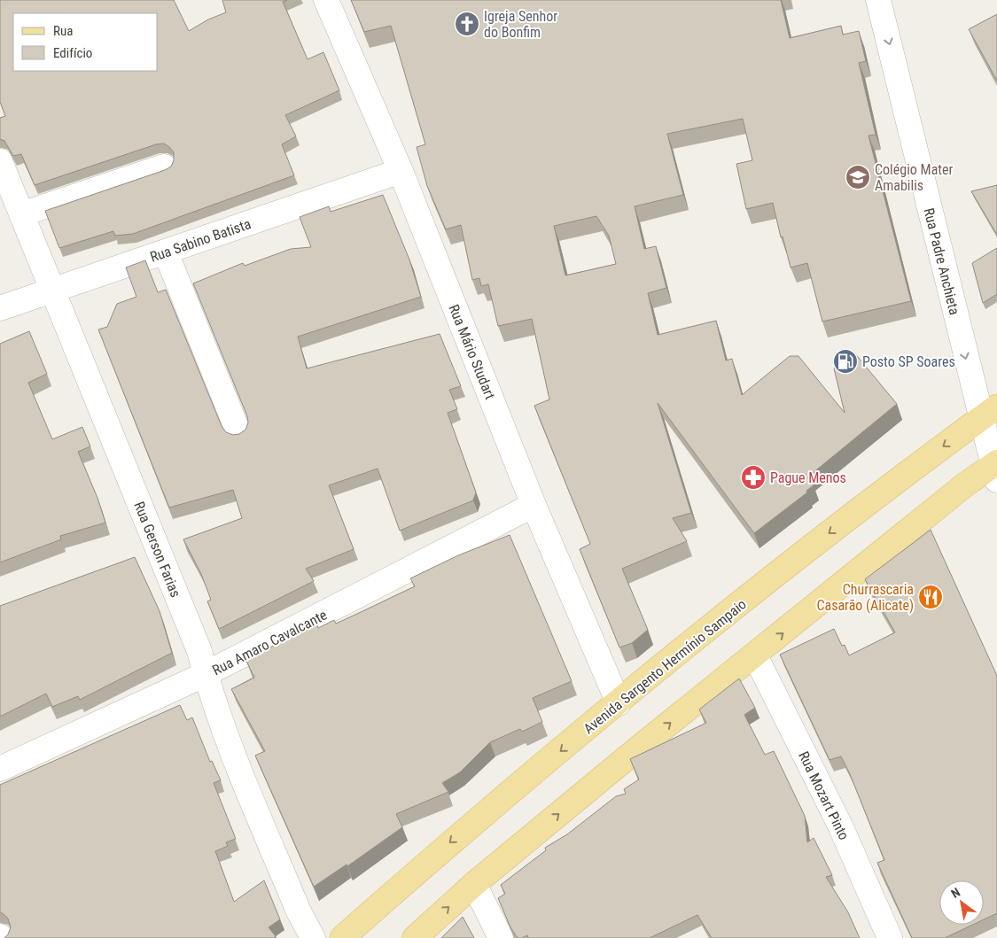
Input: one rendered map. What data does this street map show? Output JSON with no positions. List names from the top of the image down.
{
  "streets": {
    "main road": ["Avenida Sargento Hermínio Sampaio"],
    "street": [
      "Rua Sabino Batista",
      "Rua Padre Anchieta",
      "Rua Mário Studart",
      "Rua Gerson Farias",
      "Rua Amaro Cavalcante",
      "Rua Mozart Pinto"
    ]
  },
  "crossings": [
    ["Rua Sabino Batista", "Rua Mário Studart"],
    ["Rua Sabino Batista", "Rua Gerson Farias"],
    ["Rua Padre Anchieta", "Avenida Sargento Hermínio Sampaio"],
    ["Rua Mário Studart", "Rua Amaro Cavalcante"],
    ["Rua Mário Studart", "Avenida Sargento Hermínio Sampaio"],
    ["Rua Gerson Farias", "Rua Amaro Cavalcante"]
  ],
  "one_way": ["Rua Padre Anchieta"],
  "places": {
    "church": ["Igreja Senhor do Bonfim"],
    "school or university": ["Colégio Mater Amabilis"],
    "fuel station": ["Posto SP Soares"],
    "pharmacy": ["Pague Menos"],
    "restaurant": ["Churrascaria Casarão (Alicate)"]
  },
  "legend": ["Rua", "Edifício"],
  "north": "top left"
}
